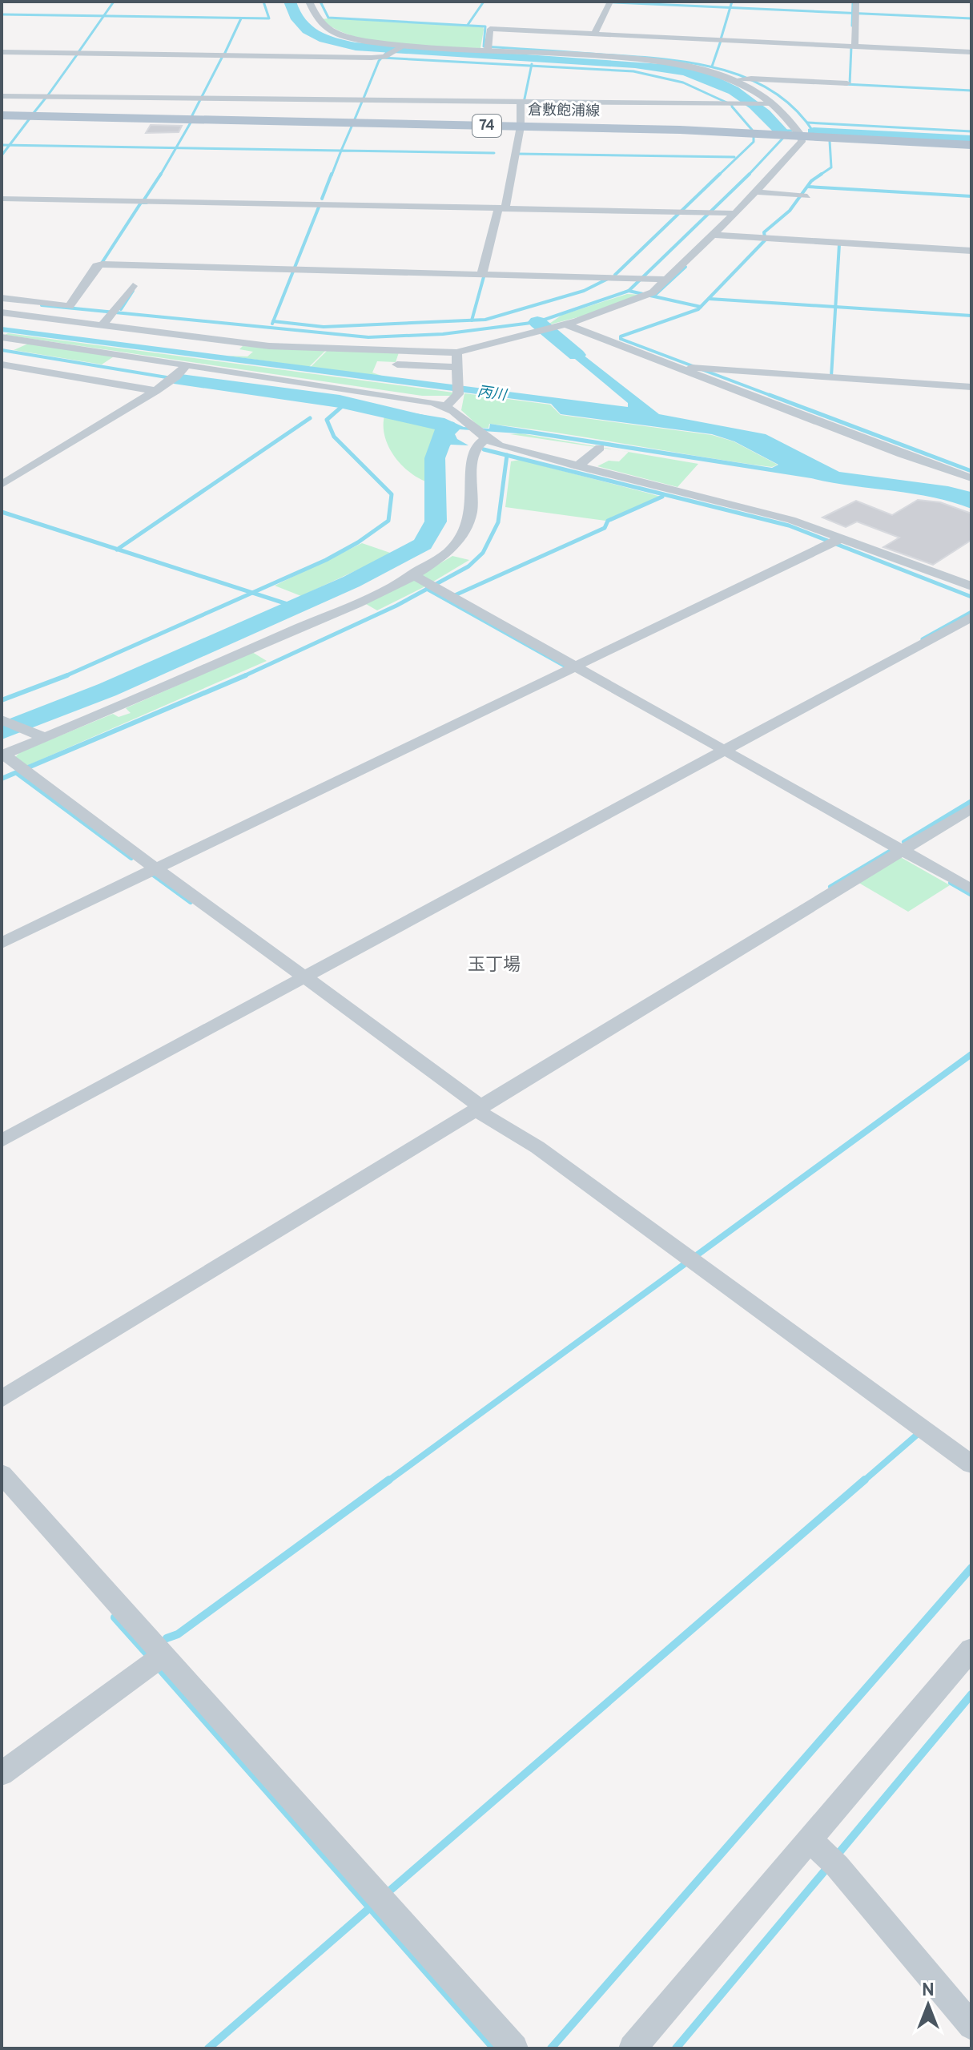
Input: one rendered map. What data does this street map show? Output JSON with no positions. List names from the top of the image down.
{
  "streets": {
    "main road": ["倉敷飽浦線", "74"]
  },
  "districts": ["玉丁場"],
  "water": ["丙川"],
  "north": "top"
}
